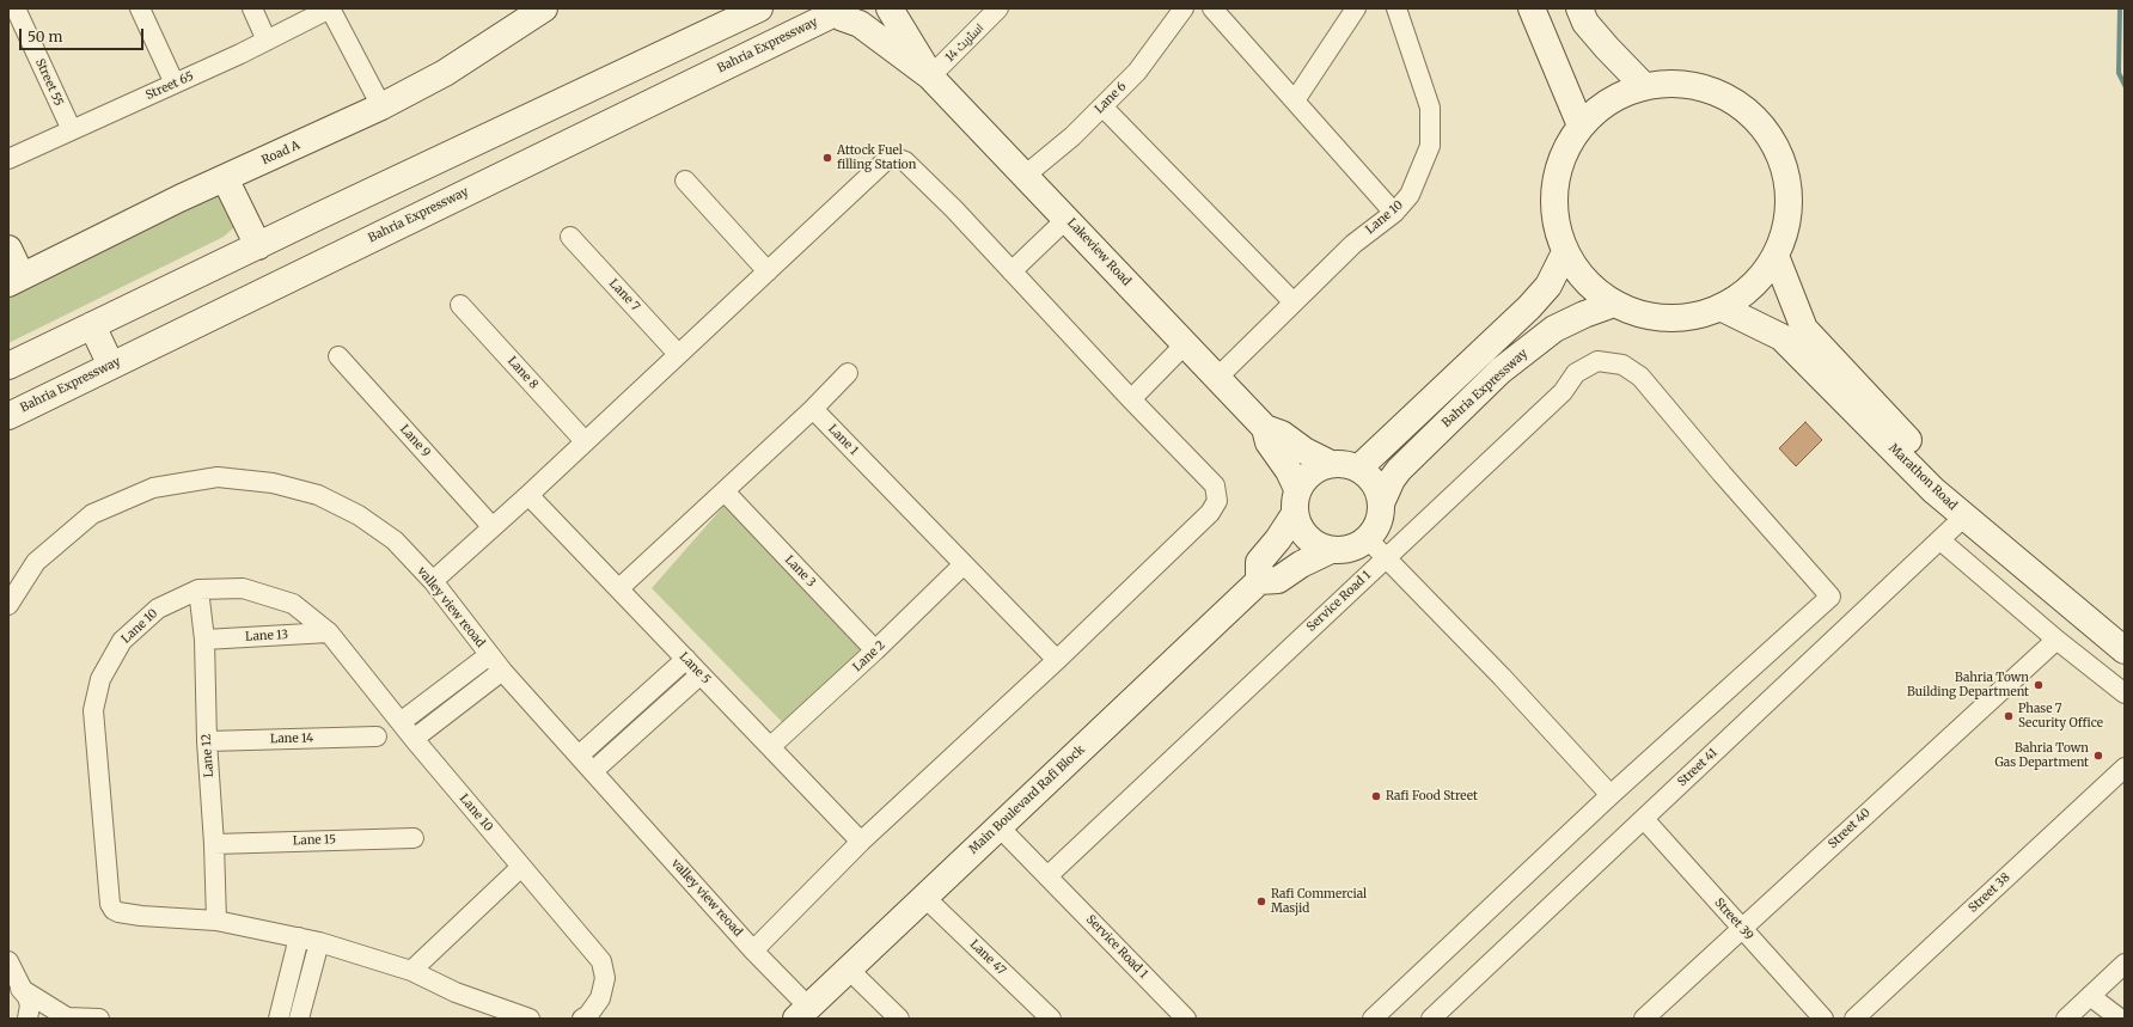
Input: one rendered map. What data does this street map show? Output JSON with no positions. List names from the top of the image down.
{
  "streets": {
    "main road": [
      "Bahria Expressway",
      "Road A",
      "Lakeview Road",
      "Marathon Road",
      "Main Boulevard Rafi Block"
    ],
    "street": [
      "اسٹریٹ 14",
      "Street 55",
      "Street 65",
      "Lane 6",
      "Lane 10",
      "Lane 7",
      "Lane 8",
      "Lane 1",
      "Lane 9",
      "Lane 3",
      "Service Road 1",
      "valley view reoad",
      "Lane 13",
      "Lane 2",
      "Lane 5",
      "Lane 14",
      "Lane 12",
      "Street 41",
      "Street 40",
      "Lane 15",
      "Street 38",
      "Street 39",
      "Lane 47"
    ]
  },
  "crossings": [
    ["اسٹریٹ 14", "Lakeview Road"],
    ["Street 55", "Street 65"],
    ["Lane 6", "Lakeview Road"],
    ["Lane 10", "Lakeview Road"],
    ["Lane 10", "Lane 13"],
    ["Lane 10", "Lane 12"],
    ["Lane 1", "Lane 2"],
    ["Marathon Road", "Street 41"],
    ["Lane 3", "Lane 2"],
    ["Service Road 1", "Main Boulevard Rafi Block"],
    ["valley view reoad", "Main Boulevard Rafi Block"],
    ["Lane 13", "Lane 12"],
    ["Lane 2", "Lane 5"],
    ["Lane 14", "Lane 12"],
    ["Lane 12", "Lane 15"],
    ["Street 41", "Street 39"],
    ["Main Boulevard Rafi Block", "Lane 47"],
    ["Street 40", "Street 39"]
  ],
  "places": [
    "Attock Fuel filling Station",
    "Bahria Town Building Department",
    "Phase 7 Security Office",
    "Bahria Town Gas Department",
    "Rafi Food Street",
    "Rafi Commercial Masjid"
  ],
  "scale_bar": "50 m"
}
